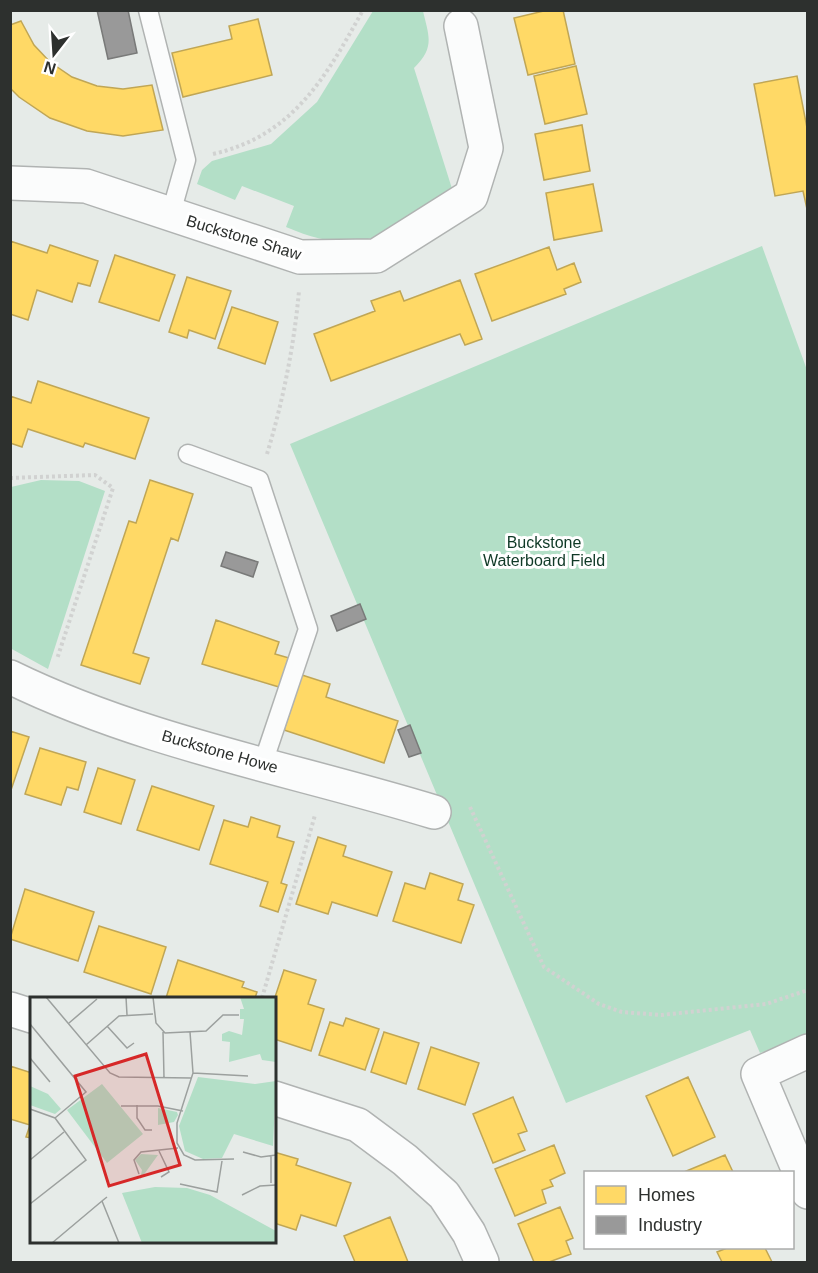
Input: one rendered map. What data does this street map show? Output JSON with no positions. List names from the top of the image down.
{
  "streets": {
    "street": ["Buckstone Shaw", "Buckstone Howe"]
  },
  "parks": ["Buckstone Waterboard Field"],
  "legend": ["Homes", "Industry"],
  "north": "bottom"
}
